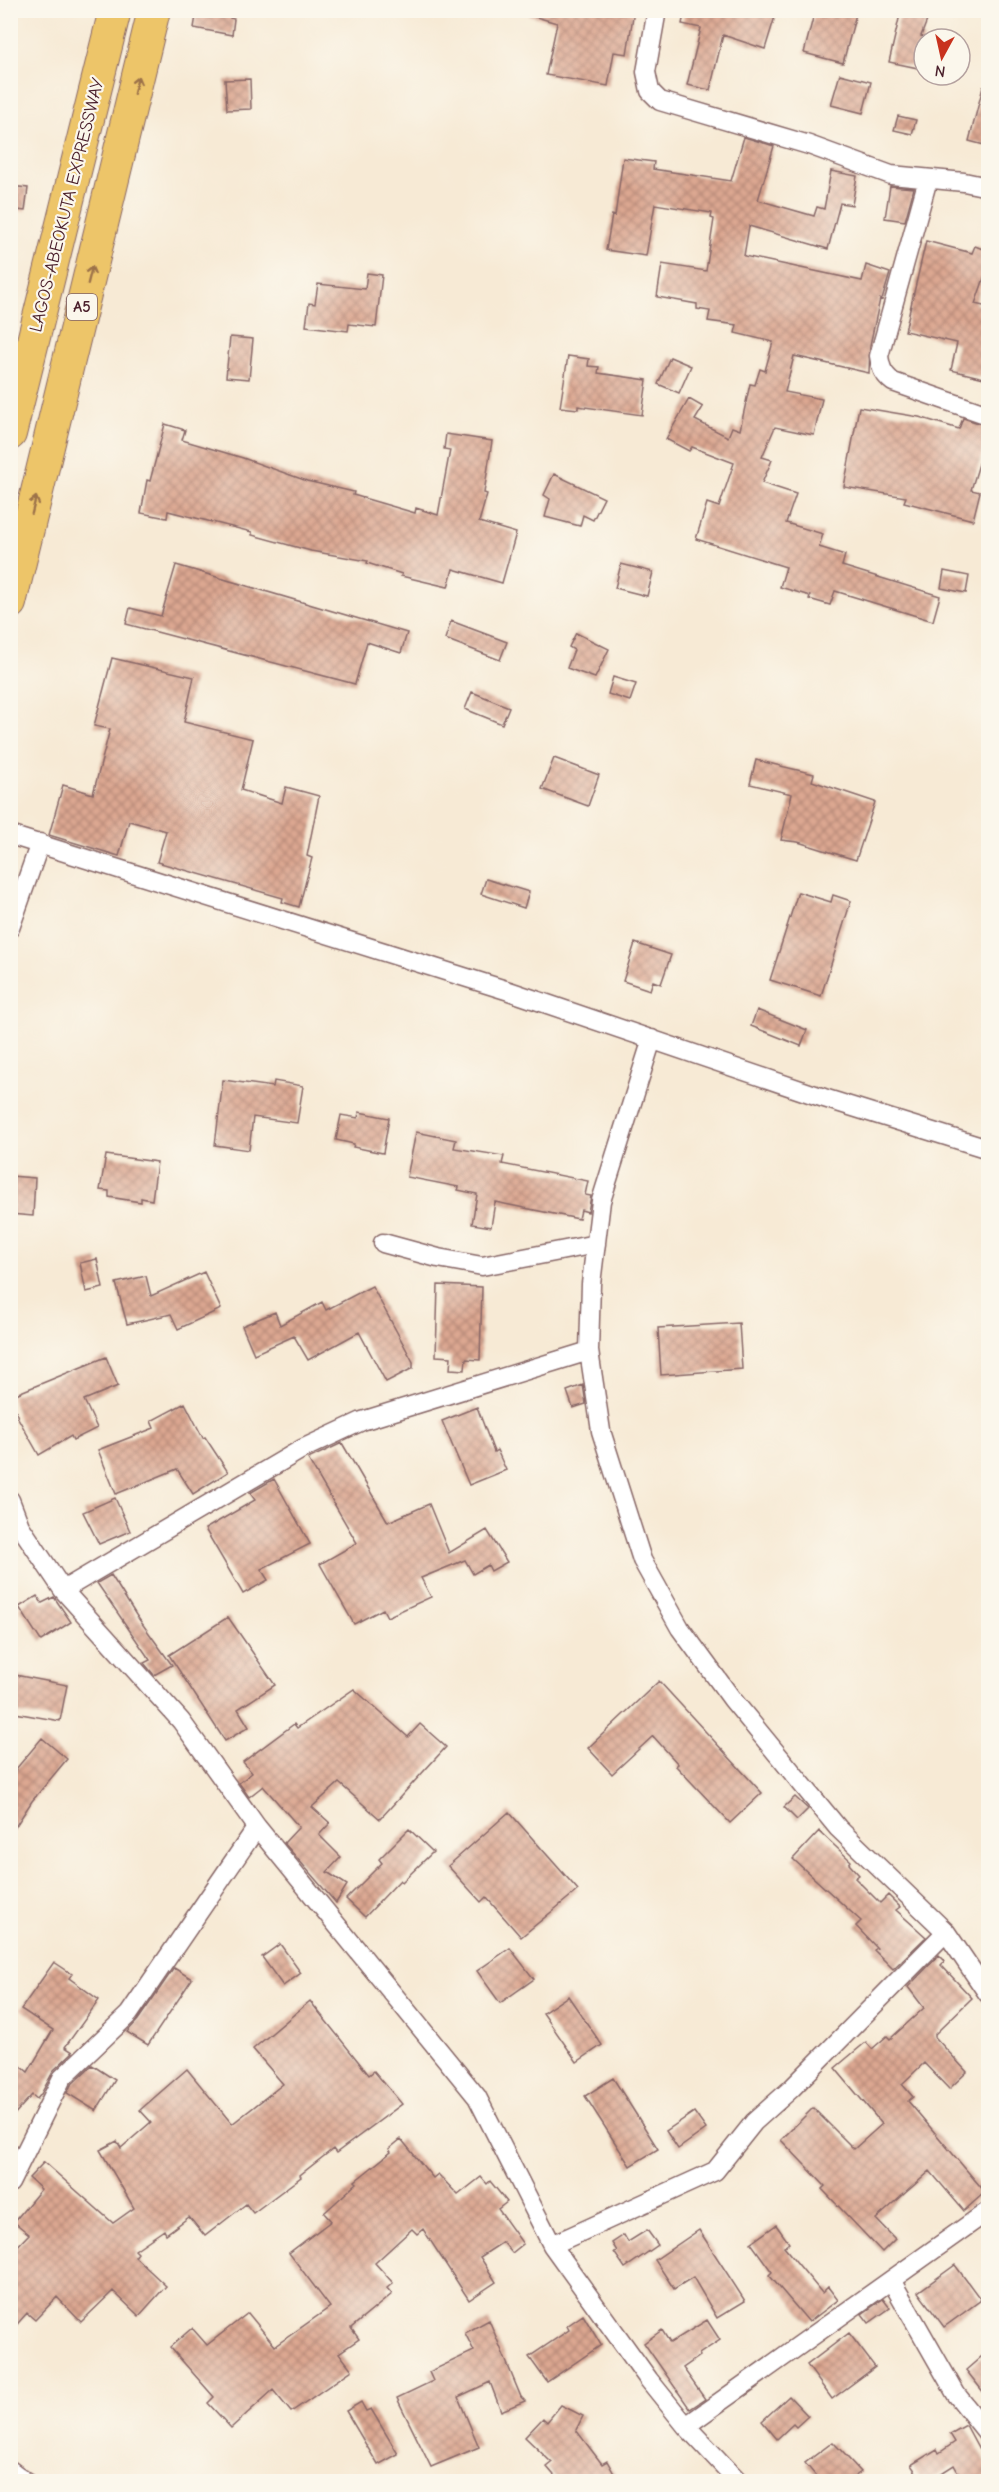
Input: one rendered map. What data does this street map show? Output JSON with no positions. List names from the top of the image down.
{
  "streets": {
    "highway": ["LAGOS-ABEOKUTA EXPRESSWAY", "A5"]
  },
  "north": "bottom"
}
